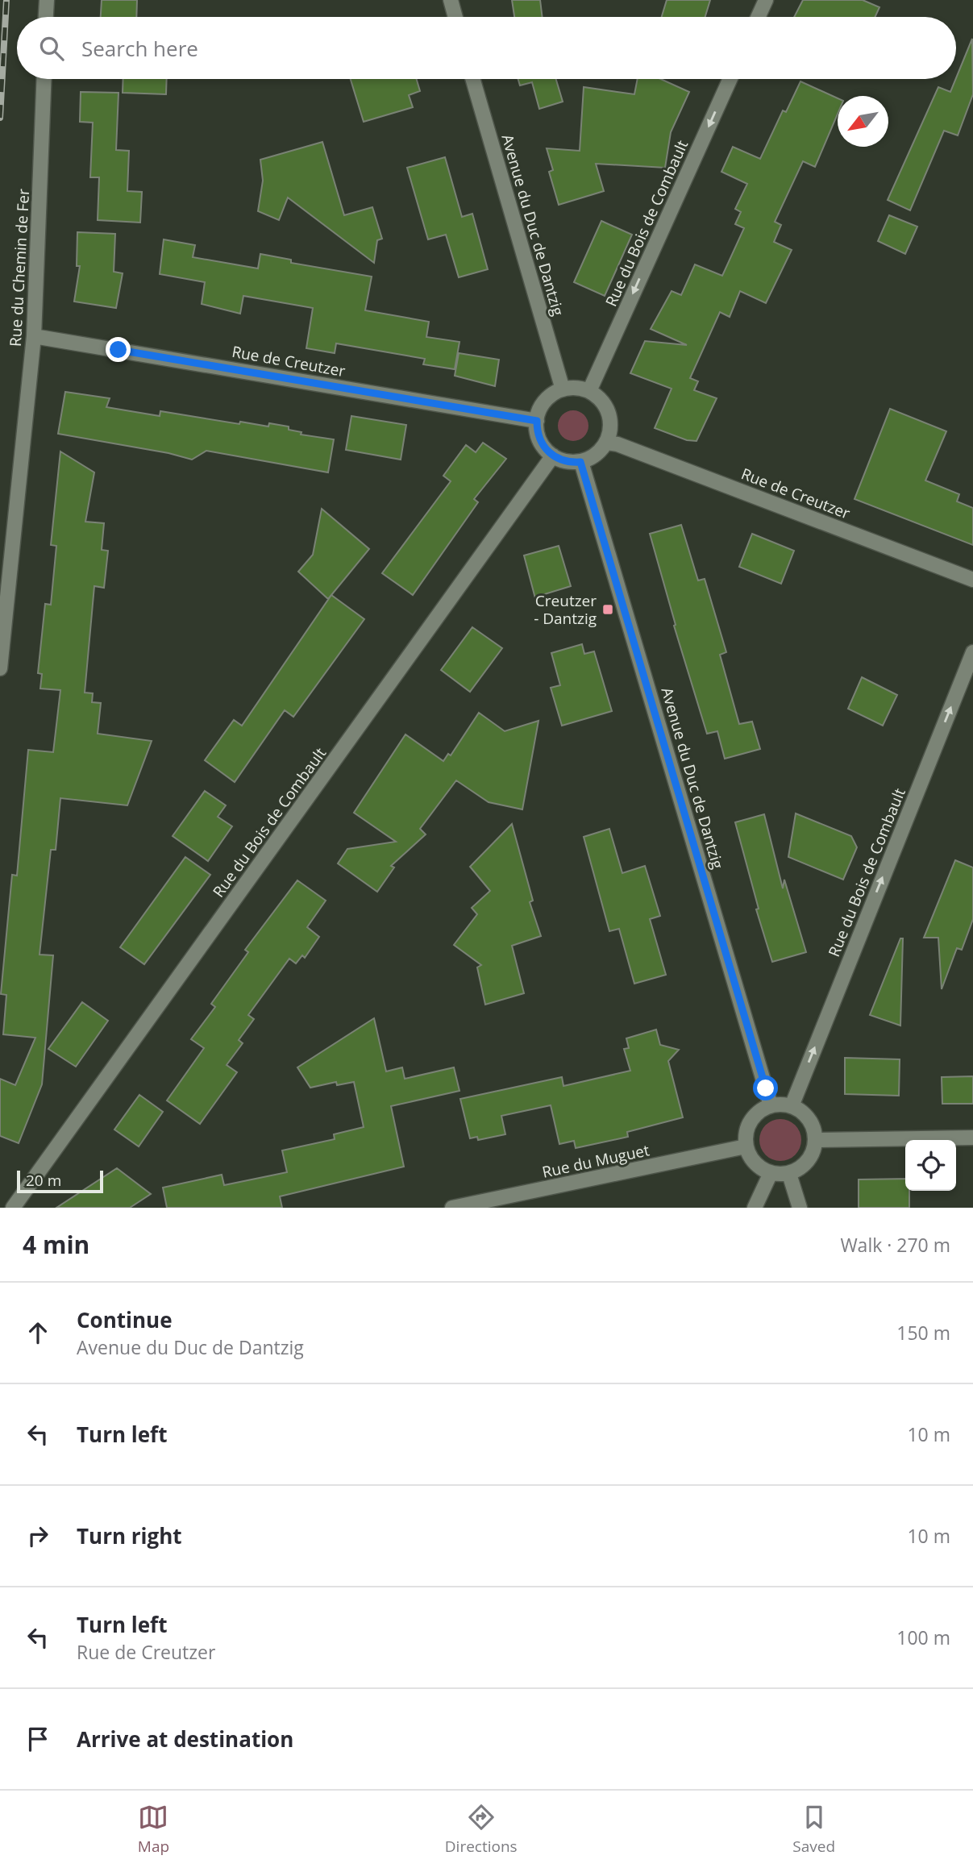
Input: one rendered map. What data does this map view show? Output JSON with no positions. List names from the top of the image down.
{
  "streets": {
    "street": [
      "Rue du Bois de Combault",
      "Avenue du Duc de Dantzig",
      "Rue du Chemin de Fer",
      "Rue de Creutzer",
      "Rue du Muguet"
    ]
  },
  "crossings": [
    ["Rue du Bois de Combault", "Avenue du Duc de Dantzig"],
    ["Rue du Bois de Combault", "Rue de Creutzer"],
    ["Rue du Bois de Combault", "Rue du Muguet"],
    ["Avenue du Duc de Dantzig", "Rue de Creutzer"],
    ["Avenue du Duc de Dantzig", "Rue du Muguet"],
    ["Rue du Chemin de Fer", "Rue de Creutzer"]
  ],
  "places": {
    "transit": ["Creutzer - Dantzig"]
  },
  "scale_bar": "20 m",
  "north": "bottom left",
  "page": {
    "search": "Search here",
    "scale": "20 m",
    "heading": ["4 min", "Walk · 270 m"],
    "list": [
      ["Continue", "Avenue du Duc de Dantzig", "150 m"],
      ["Turn left", "10 m"],
      ["Turn right", "10 m"],
      ["Turn left", "Rue de Creutzer", "100 m"],
      "Arrive at destination"
    ],
    "nav": ["Map", "Directions", "Saved"]
  }
}
